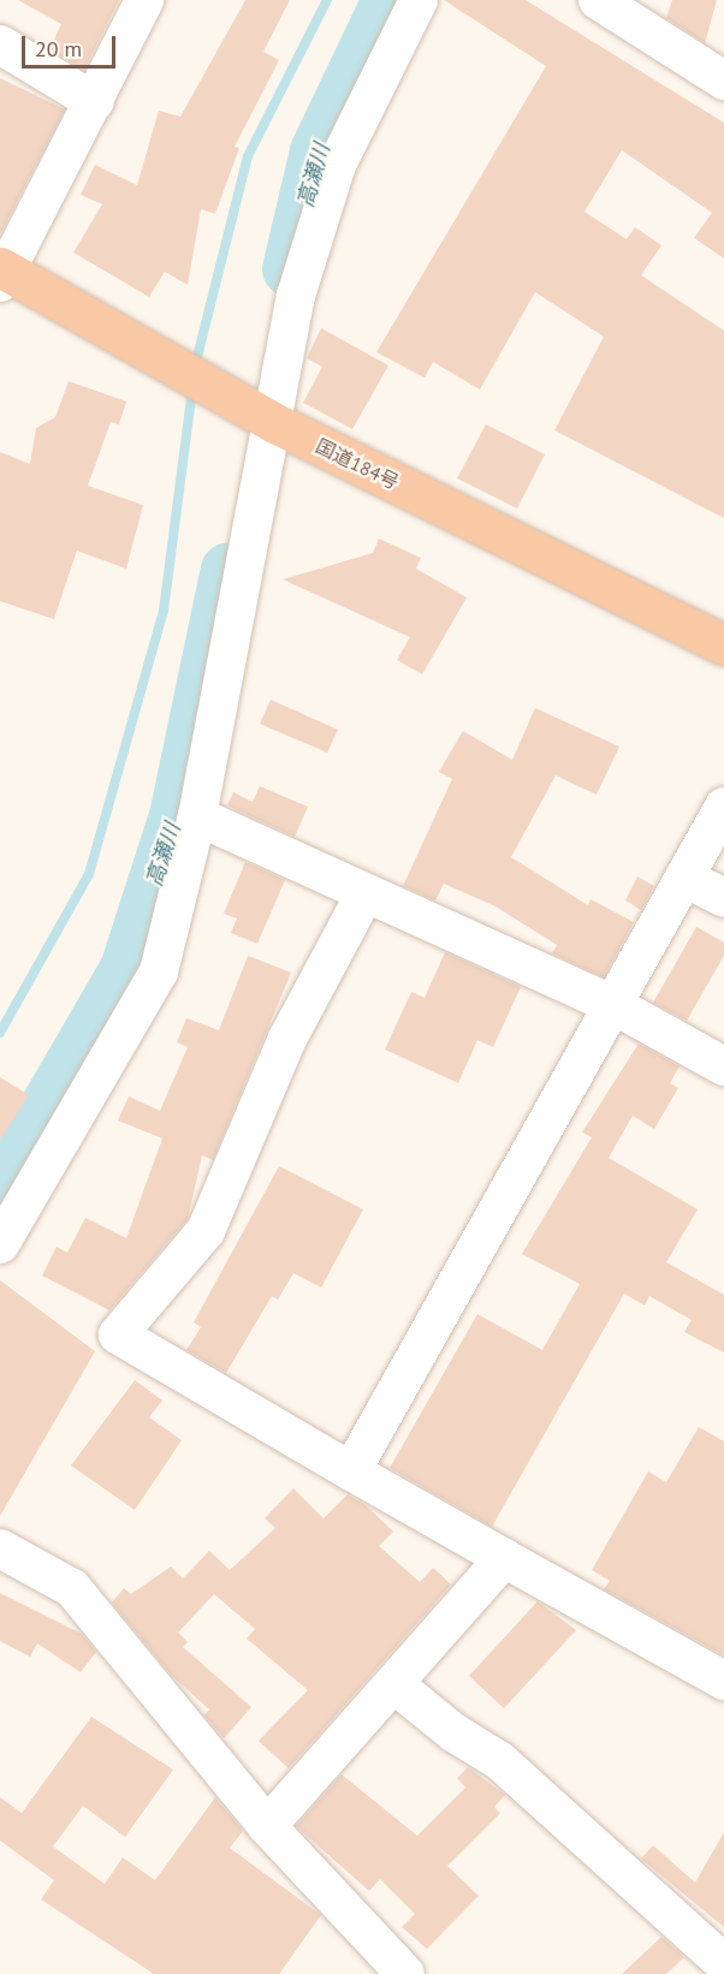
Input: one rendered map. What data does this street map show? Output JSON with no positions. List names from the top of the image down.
{
  "streets": {
    "highway": ["国道184号"]
  },
  "water": ["高瀬川"],
  "scale_bar": "20 m"
}
